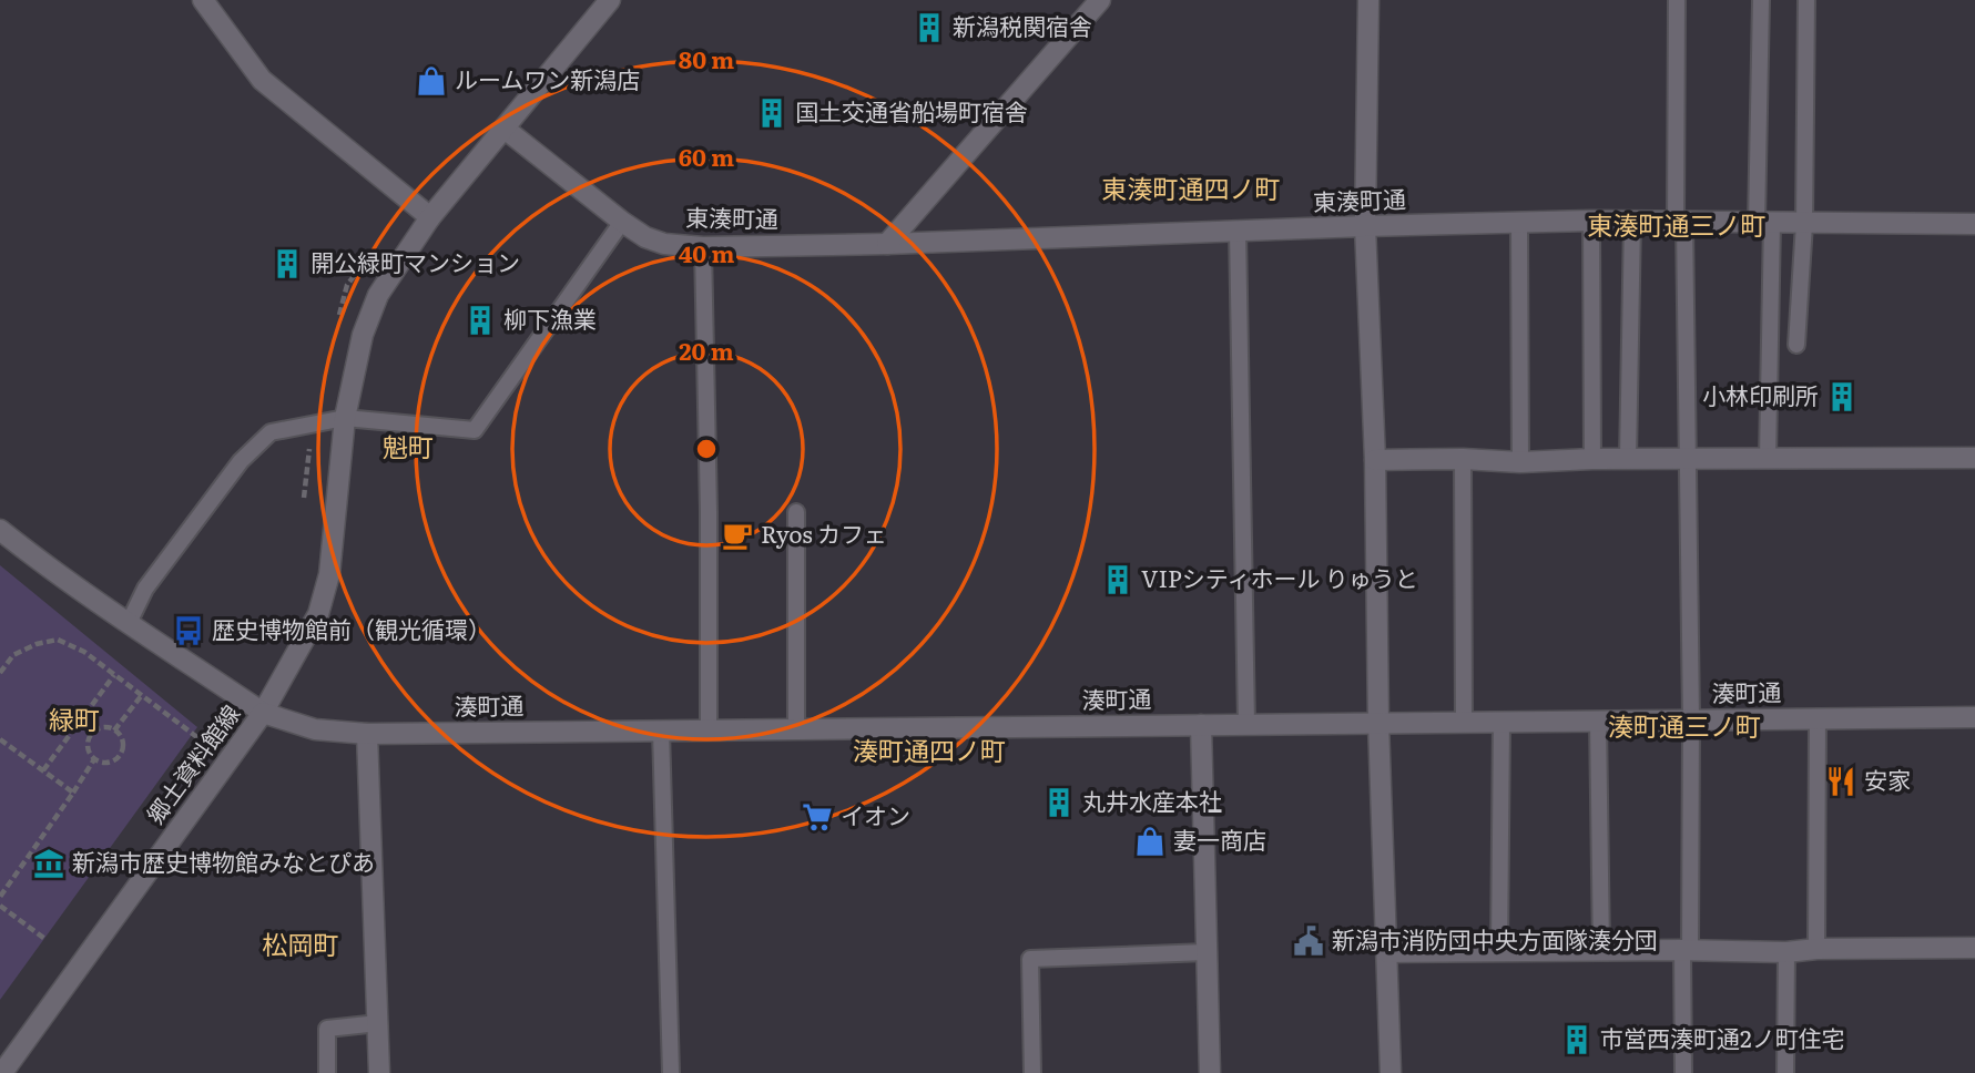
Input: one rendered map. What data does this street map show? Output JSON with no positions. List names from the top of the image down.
{
  "streets": {
    "street": ["東湊町通", "湊町通", "郷土資料館線"]
  },
  "crossings": [
    ["東湊町通", "郷土資料館線"],
    ["湊町通", "郷土資料館線"]
  ],
  "districts": [
    "東湊町通四ノ町",
    "東湊町通三ノ町",
    "魁町",
    "緑町",
    "湊町通三ノ町",
    "湊町通四ノ町",
    "松岡町"
  ],
  "places": {
    "building": [
      "新潟税関宿舎",
      "国土交通省船場町宿舎",
      "開公緑町マンション",
      "柳下漁業",
      "小林印刷所",
      "VIPシティホール りゅうと",
      "丸井水産本社",
      "市営西湊町通2ノ町住宅"
    ],
    "shop": ["ルームワン新潟店", "妻一商店"],
    "cafe": ["Ryos カフェ"],
    "bus stop": ["歴史博物館前（観光循環）"],
    "restaurant": ["安家"],
    "supermarket": ["イオン"],
    "museum": ["新潟市歴史博物館みなとぴあ"],
    "public building": ["新潟市消防団中央方面隊湊分団"]
  },
  "rings": [
    "80 m",
    "60 m",
    "40 m",
    "20 m"
  ]
}
